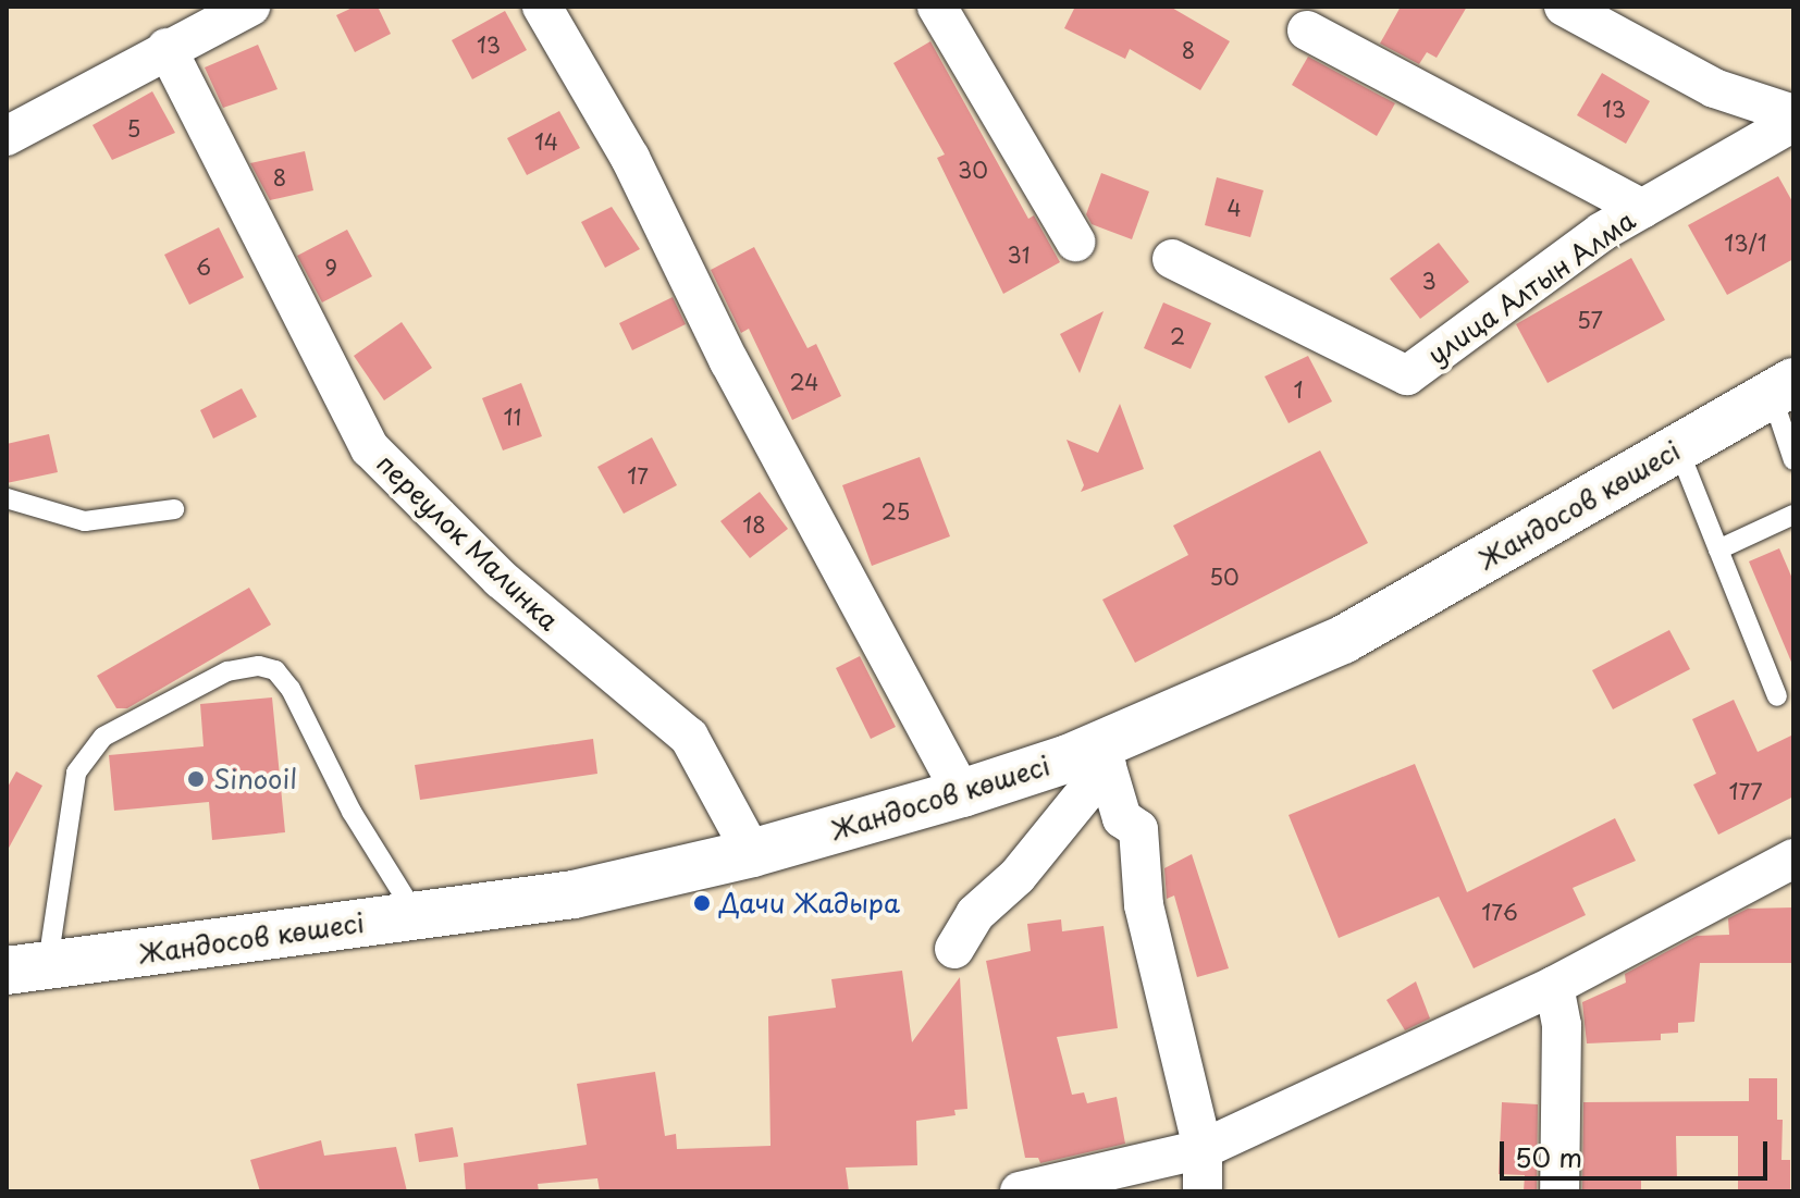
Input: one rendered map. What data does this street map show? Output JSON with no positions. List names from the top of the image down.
{
  "streets": {
    "main road": ["Жандосов көшесі"],
    "street": ["улица Алтын Алма", "переулок Малинка"]
  },
  "crossings": [
    ["Жандосов көшесі", "переулок Малинка"]
  ],
  "places": ["Sinooil", "Дачи Жадыра"],
  "house_numbers": [
    "13",
    "8",
    "13",
    "5",
    "14",
    "30",
    "8",
    "4",
    "13/1",
    "31",
    "6",
    "9",
    "3",
    "57",
    "2",
    "24",
    "1",
    "11",
    "17",
    "25",
    "18",
    "50",
    "177",
    "176"
  ],
  "scale_bar": "50 m"
}
